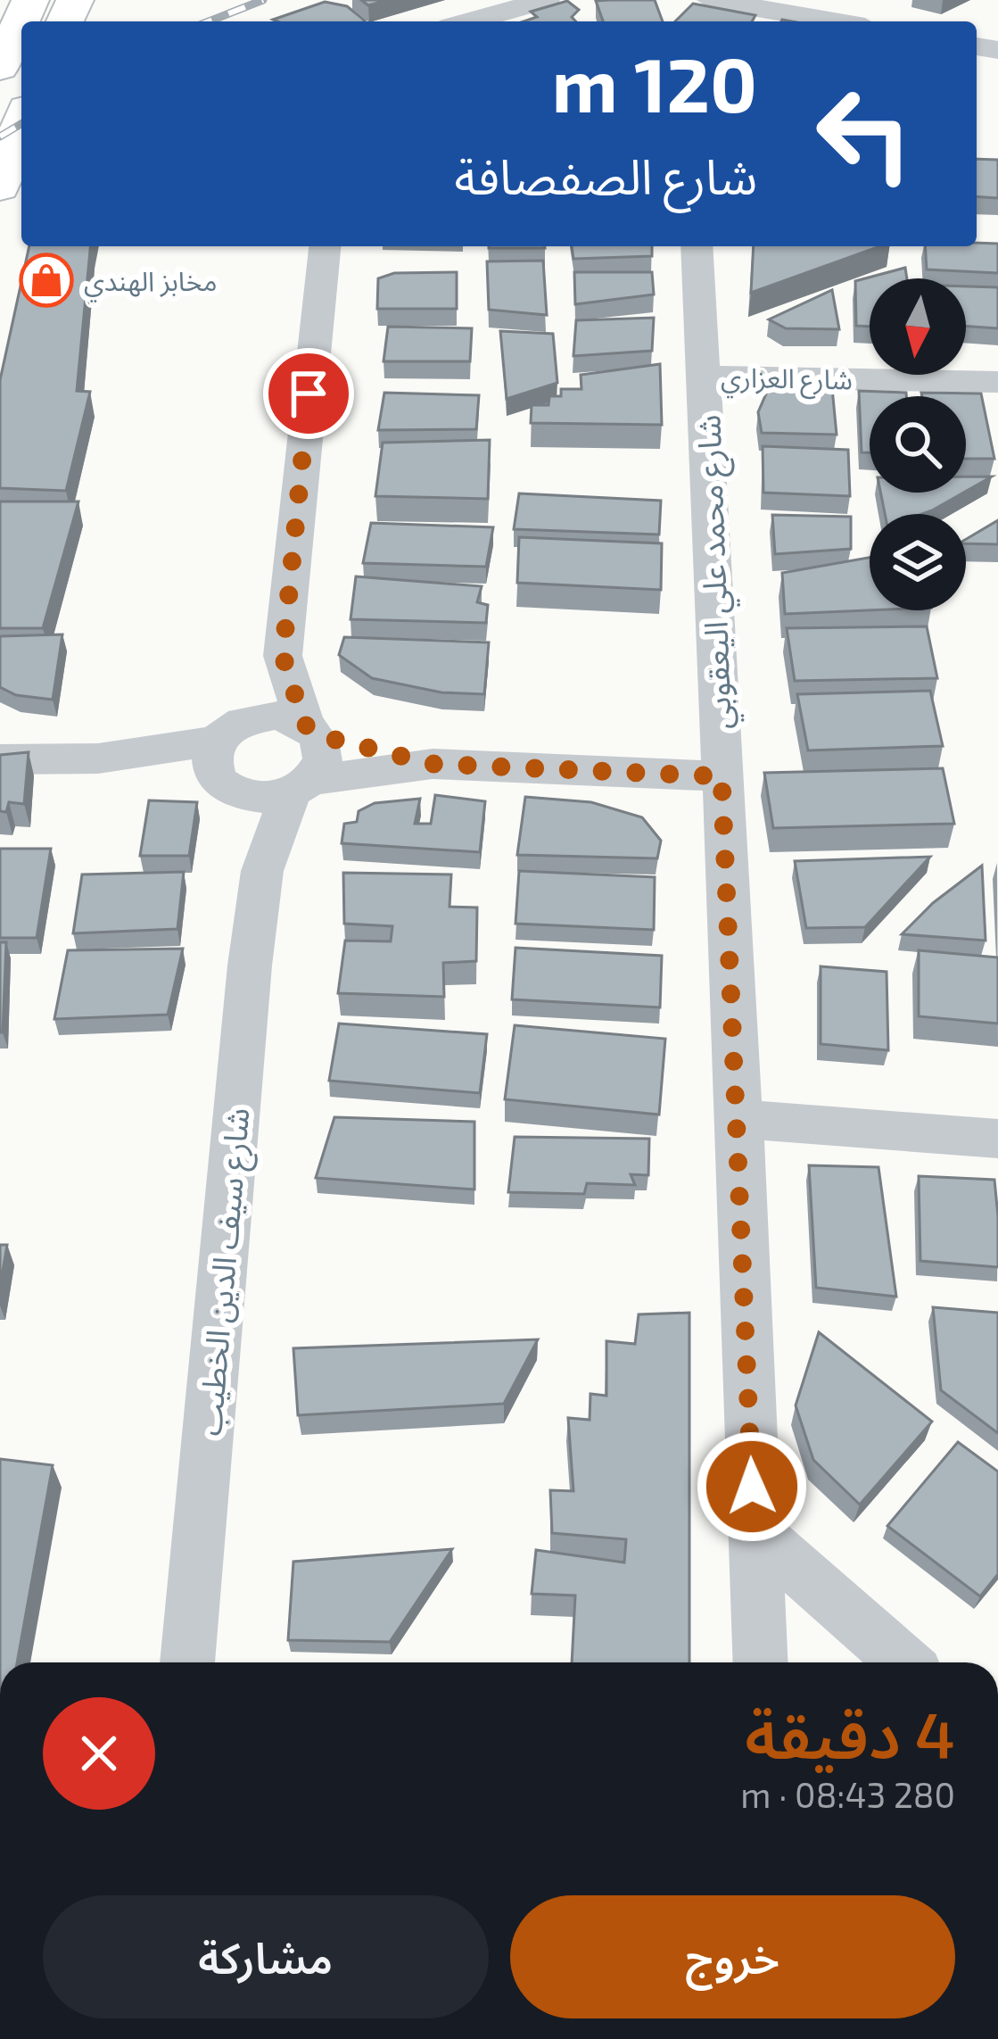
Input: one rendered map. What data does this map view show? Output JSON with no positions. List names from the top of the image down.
{
  "streets": {
    "street": ["شارع العزاري", "شارع محمد علي اليعقوبي", "شارع سيف الدين الخطيب"]
  },
  "crossings": [
    ["شارع العزاري", "شارع محمد علي اليعقوبي"]
  ],
  "places": {
    "shop": ["مخابز الهندي"]
  },
  "north": "bottom",
  "page": {
    "turn": ["120 m", "شارع الصفصافة"],
    "heading": ["4 دقيقة", "280 m · 08:43"],
    "buttons": ["خروج", "مشاركة"]
  }
}
